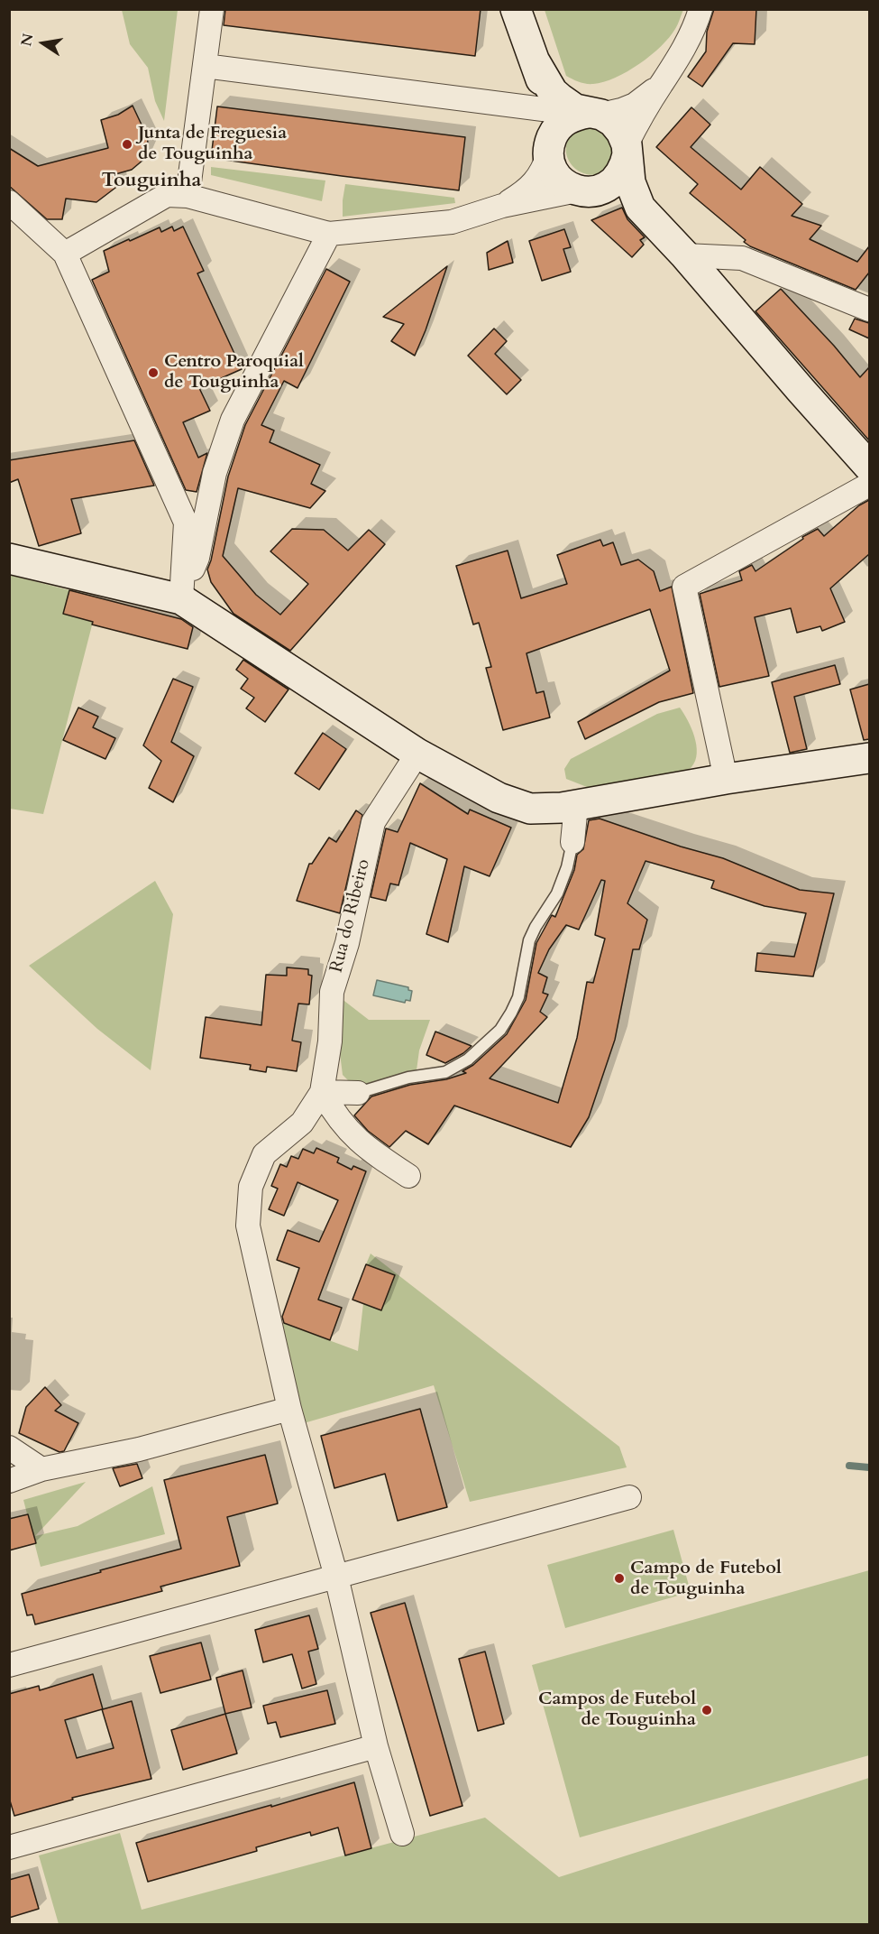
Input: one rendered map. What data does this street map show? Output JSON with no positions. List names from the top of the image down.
{
  "streets": {
    "street": ["Rua do Ribeiro"]
  },
  "districts": ["Touguinha"],
  "places": [
    "Junta de Freguesia de Touguinha",
    "Centro Paroquial de Touguinha",
    "Campo de Futebol de Touguinha",
    "Campos de Futebol de Touguinha"
  ],
  "north": "left"
}
